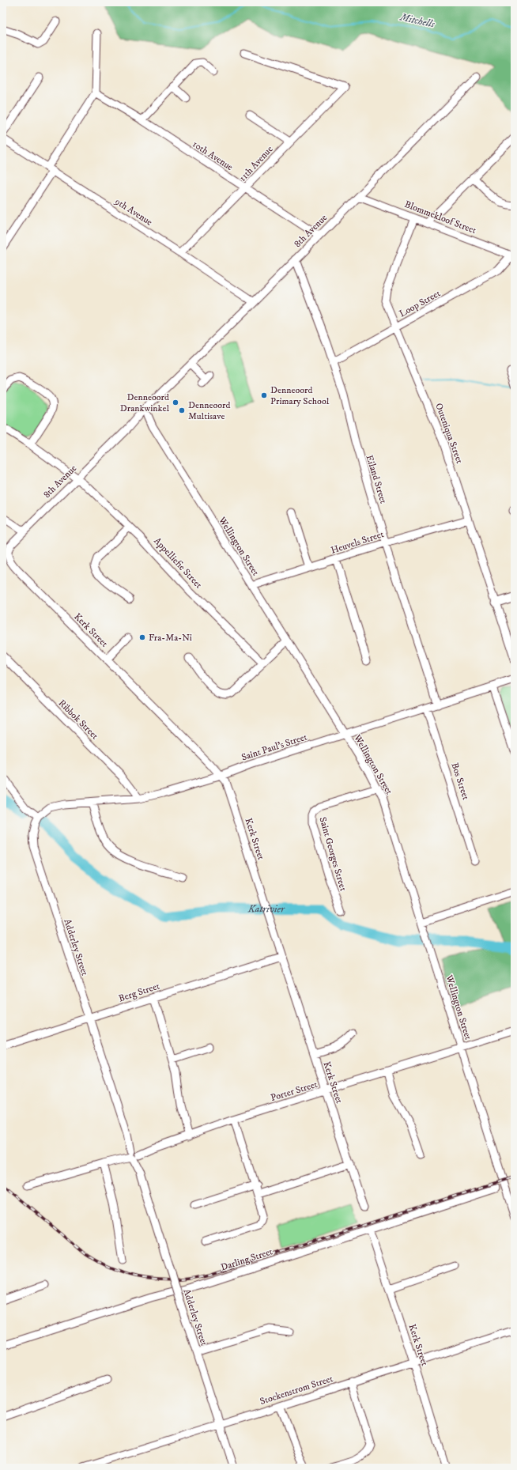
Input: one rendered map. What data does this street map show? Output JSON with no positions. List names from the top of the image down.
{
  "streets": {
    "street": [
      "10th Avenue",
      "11th Avenue",
      "9th Avenue",
      "Blommekloof Street",
      "8th Avenue",
      "Loop Street",
      "Outeniqua Street",
      "Eiland Street",
      "Heuvels Street",
      "Wellington Street",
      "Appelliefie Street",
      "Kerk Street",
      "Ribbok Street",
      "Saint Paul's Street",
      "Bos Street",
      "Saint Georges Street",
      "Adderley Street",
      "Berg Street",
      "Porter Street",
      "Darling Street",
      "Stockenstrom Street"
    ]
  },
  "crossings": [
    ["10th Avenue", "11th Avenue"],
    ["10th Avenue", "8th Avenue"],
    ["11th Avenue", "9th Avenue"],
    ["9th Avenue", "8th Avenue"],
    ["Blommekloof Street", "8th Avenue"],
    ["Blommekloof Street", "Loop Street"],
    ["Blommekloof Street", "Outeniqua Street"],
    ["8th Avenue", "Eiland Street"],
    ["8th Avenue", "Wellington Street"],
    ["8th Avenue", "Appelliefie Street"],
    ["8th Avenue", "Kerk Street"],
    ["Loop Street", "Outeniqua Street"],
    ["Loop Street", "Eiland Street"],
    ["Outeniqua Street", "Heuvels Street"],
    ["Eiland Street", "Heuvels Street"],
    ["Eiland Street", "Saint Paul's Street"],
    ["Heuvels Street", "Wellington Street"],
    ["Wellington Street", "Saint Paul's Street"],
    ["Wellington Street", "Saint Georges Street"],
    ["Wellington Street", "Porter Street"],
    ["Kerk Street", "Saint Paul's Street"],
    ["Kerk Street", "Berg Street"],
    ["Kerk Street", "Porter Street"],
    ["Kerk Street", "Darling Street"],
    ["Kerk Street", "Stockenstrom Street"],
    ["Ribbok Street", "Saint Paul's Street"],
    ["Saint Paul's Street", "Bos Street"],
    ["Saint Paul's Street", "Adderley Street"],
    ["Adderley Street", "Berg Street"],
    ["Adderley Street", "Porter Street"],
    ["Adderley Street", "Stockenstrom Street"]
  ],
  "water": ["Mitchells", "Katrivier"],
  "places": [
    "Denneoord Primary School",
    "Denneoord Drankwinkel",
    "Denneoord Multisave",
    "Fra-Ma-Ni"
  ]
}
